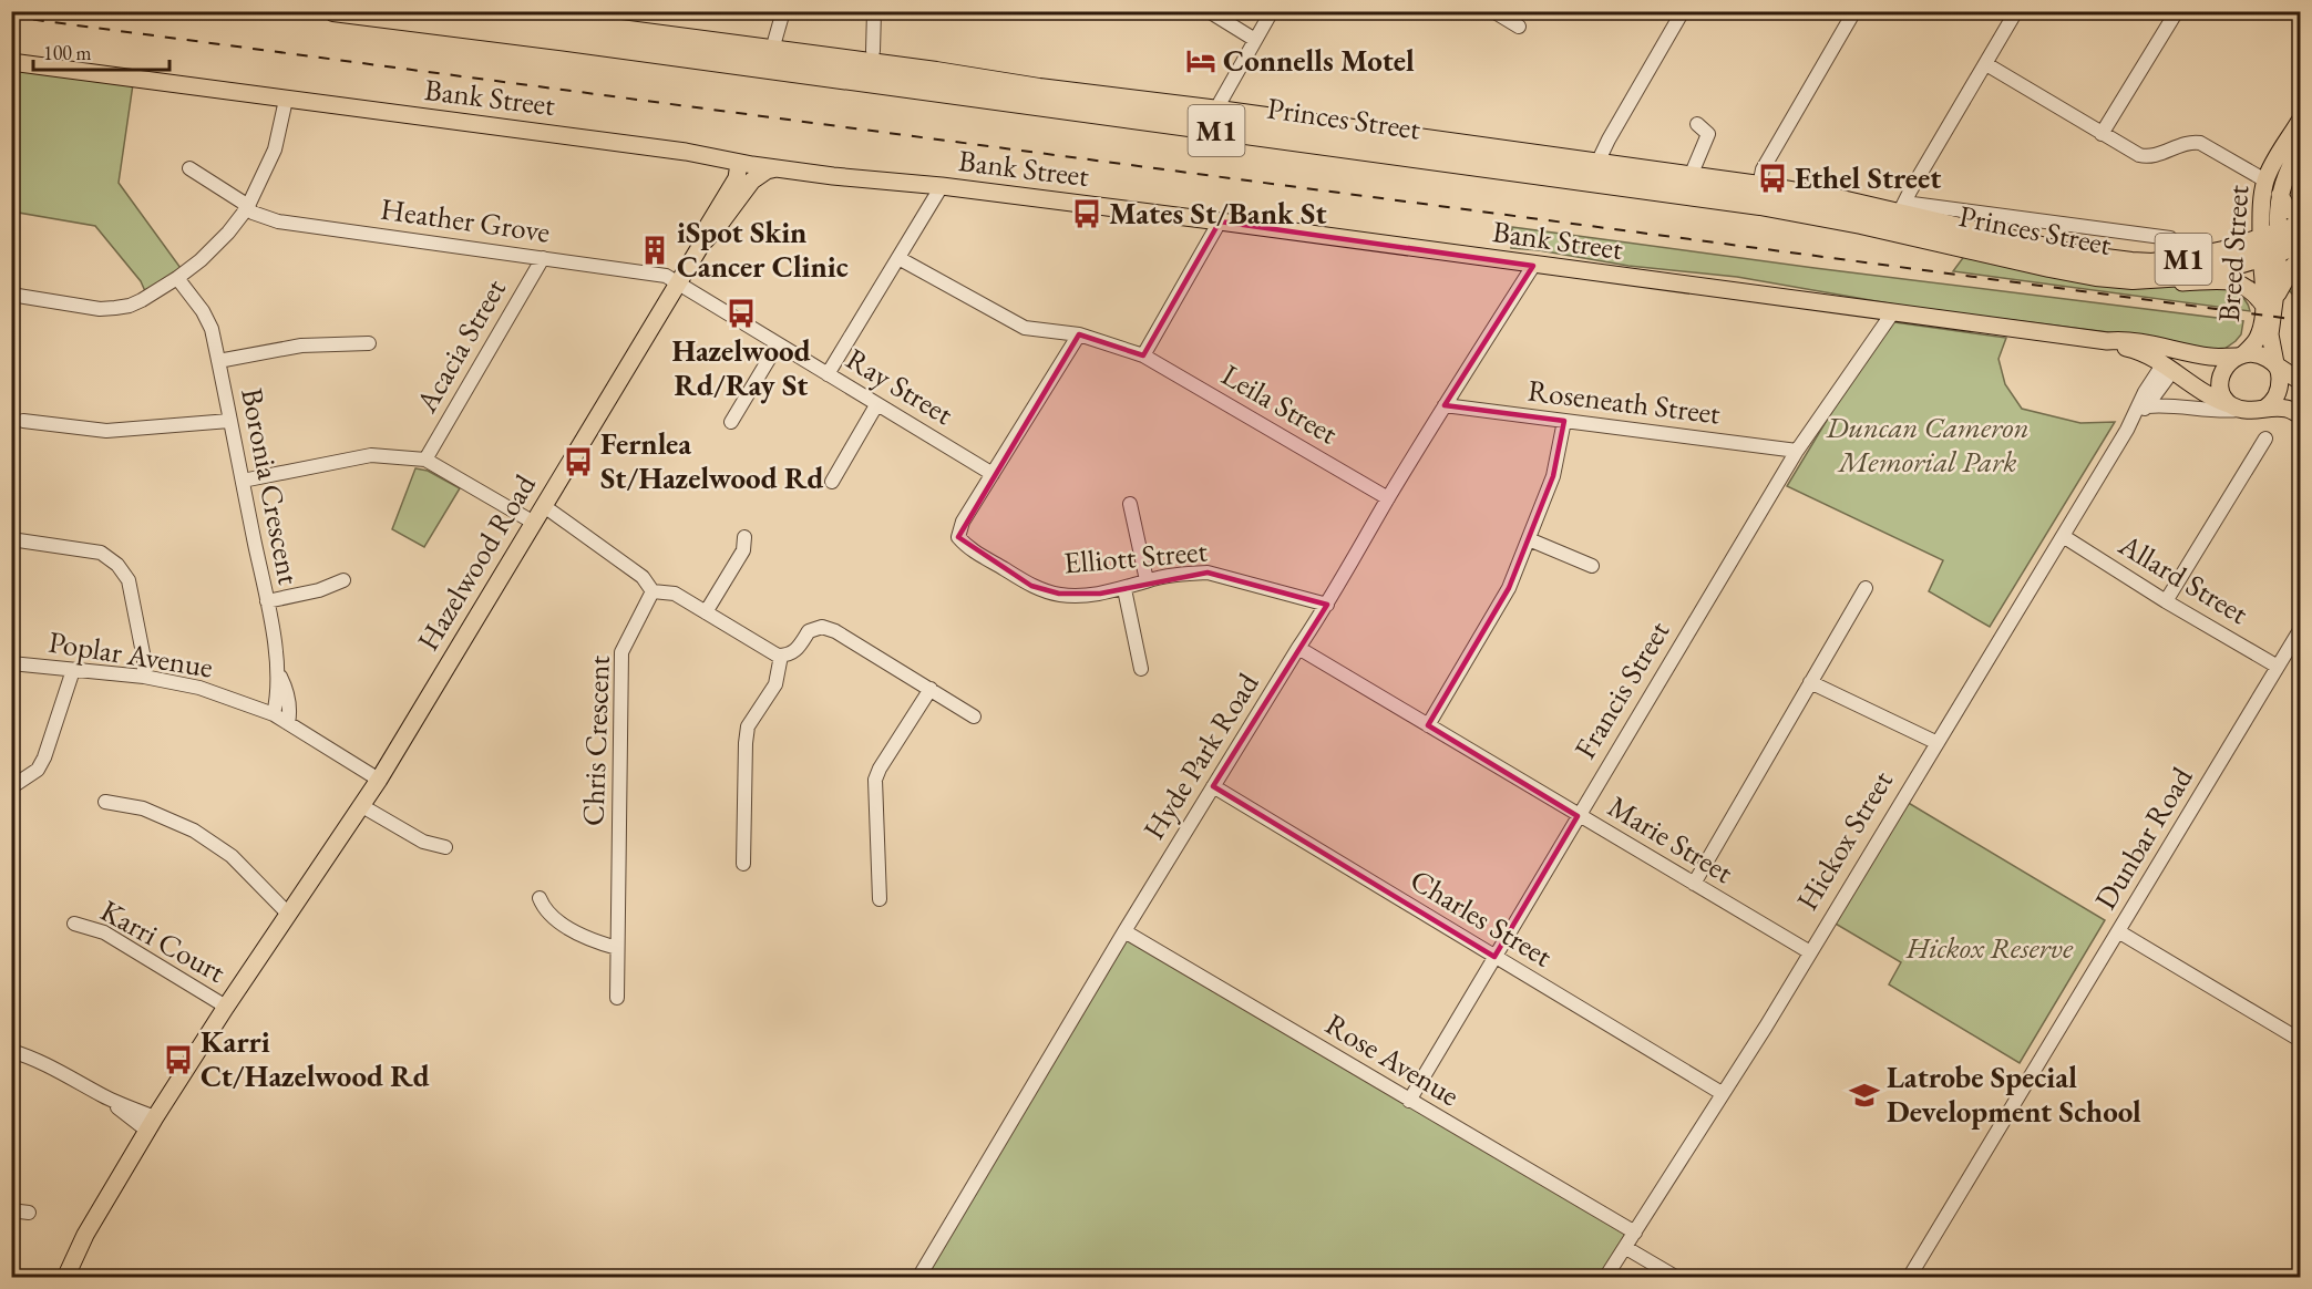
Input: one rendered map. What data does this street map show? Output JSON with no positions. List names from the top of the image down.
{
  "streets": {
    "highway": ["Princes Street", "M1"],
    "main road": [
      "Bank Street",
      "Breed Street",
      "Hazelwood Road",
      "Hickox Street"
    ],
    "street": [
      "Heather Grove",
      "Acacia Street",
      "Ray Street",
      "Roseneath Street",
      "Leila Street",
      "Boronia Crescent",
      "Elliott Street",
      "Allard Street",
      "Poplar Avenue",
      "Francis Street",
      "Chris Crescent",
      "Hyde Park Road",
      "Dunbar Road",
      "Marie Street",
      "Charles Street",
      "Karri Court",
      "Rose Avenue"
    ]
  },
  "crossings": [
    ["Bank Street", "Breed Street"],
    ["Bank Street", "Hazelwood Road"],
    ["Bank Street", "Francis Street"],
    ["Bank Street", "Hyde Park Road"],
    ["Bank Street", "Hickox Street"],
    ["Princes Street", "Breed Street"],
    ["Heather Grove", "Acacia Street"],
    ["Heather Grove", "Ray Street"],
    ["Heather Grove", "Hazelwood Road"],
    ["Ray Street", "Elliott Street"],
    ["Ray Street", "Hazelwood Road"],
    ["Roseneath Street", "Francis Street"],
    ["Roseneath Street", "Hyde Park Road"],
    ["Leila Street", "Elliott Street"],
    ["Leila Street", "Hyde Park Road"],
    ["Boronia Crescent", "Poplar Avenue"],
    ["Elliott Street", "Hyde Park Road"],
    ["Hazelwood Road", "Poplar Avenue"],
    ["Hazelwood Road", "Karri Court"],
    ["Allard Street", "Dunbar Road"],
    ["Allard Street", "Hickox Street"],
    ["Francis Street", "Marie Street"],
    ["Francis Street", "Charles Street"],
    ["Francis Street", "Rose Avenue"],
    ["Hyde Park Road", "Marie Street"],
    ["Hyde Park Road", "Charles Street"],
    ["Hyde Park Road", "Rose Avenue"],
    ["Marie Street", "Hickox Street"],
    ["Hickox Street", "Charles Street"],
    ["Hickox Street", "Rose Avenue"]
  ],
  "parks": ["Duncan Cameron Memorial Park", "Hickox Reserve"],
  "places": {
    "hotel": ["Connells Motel"],
    "bus stop": [
      "Ethel Street",
      "Mates St/Bank St",
      "Hazelwood Rd/Ray St",
      "Fernlea St/Hazelwood Rd",
      "Karri Ct/Hazelwood Rd"
    ],
    "building": ["iSpot Skin Cancer Clinic"],
    "school or university": ["Latrobe Special Development School"]
  },
  "scale_bar": "100 m"
}
